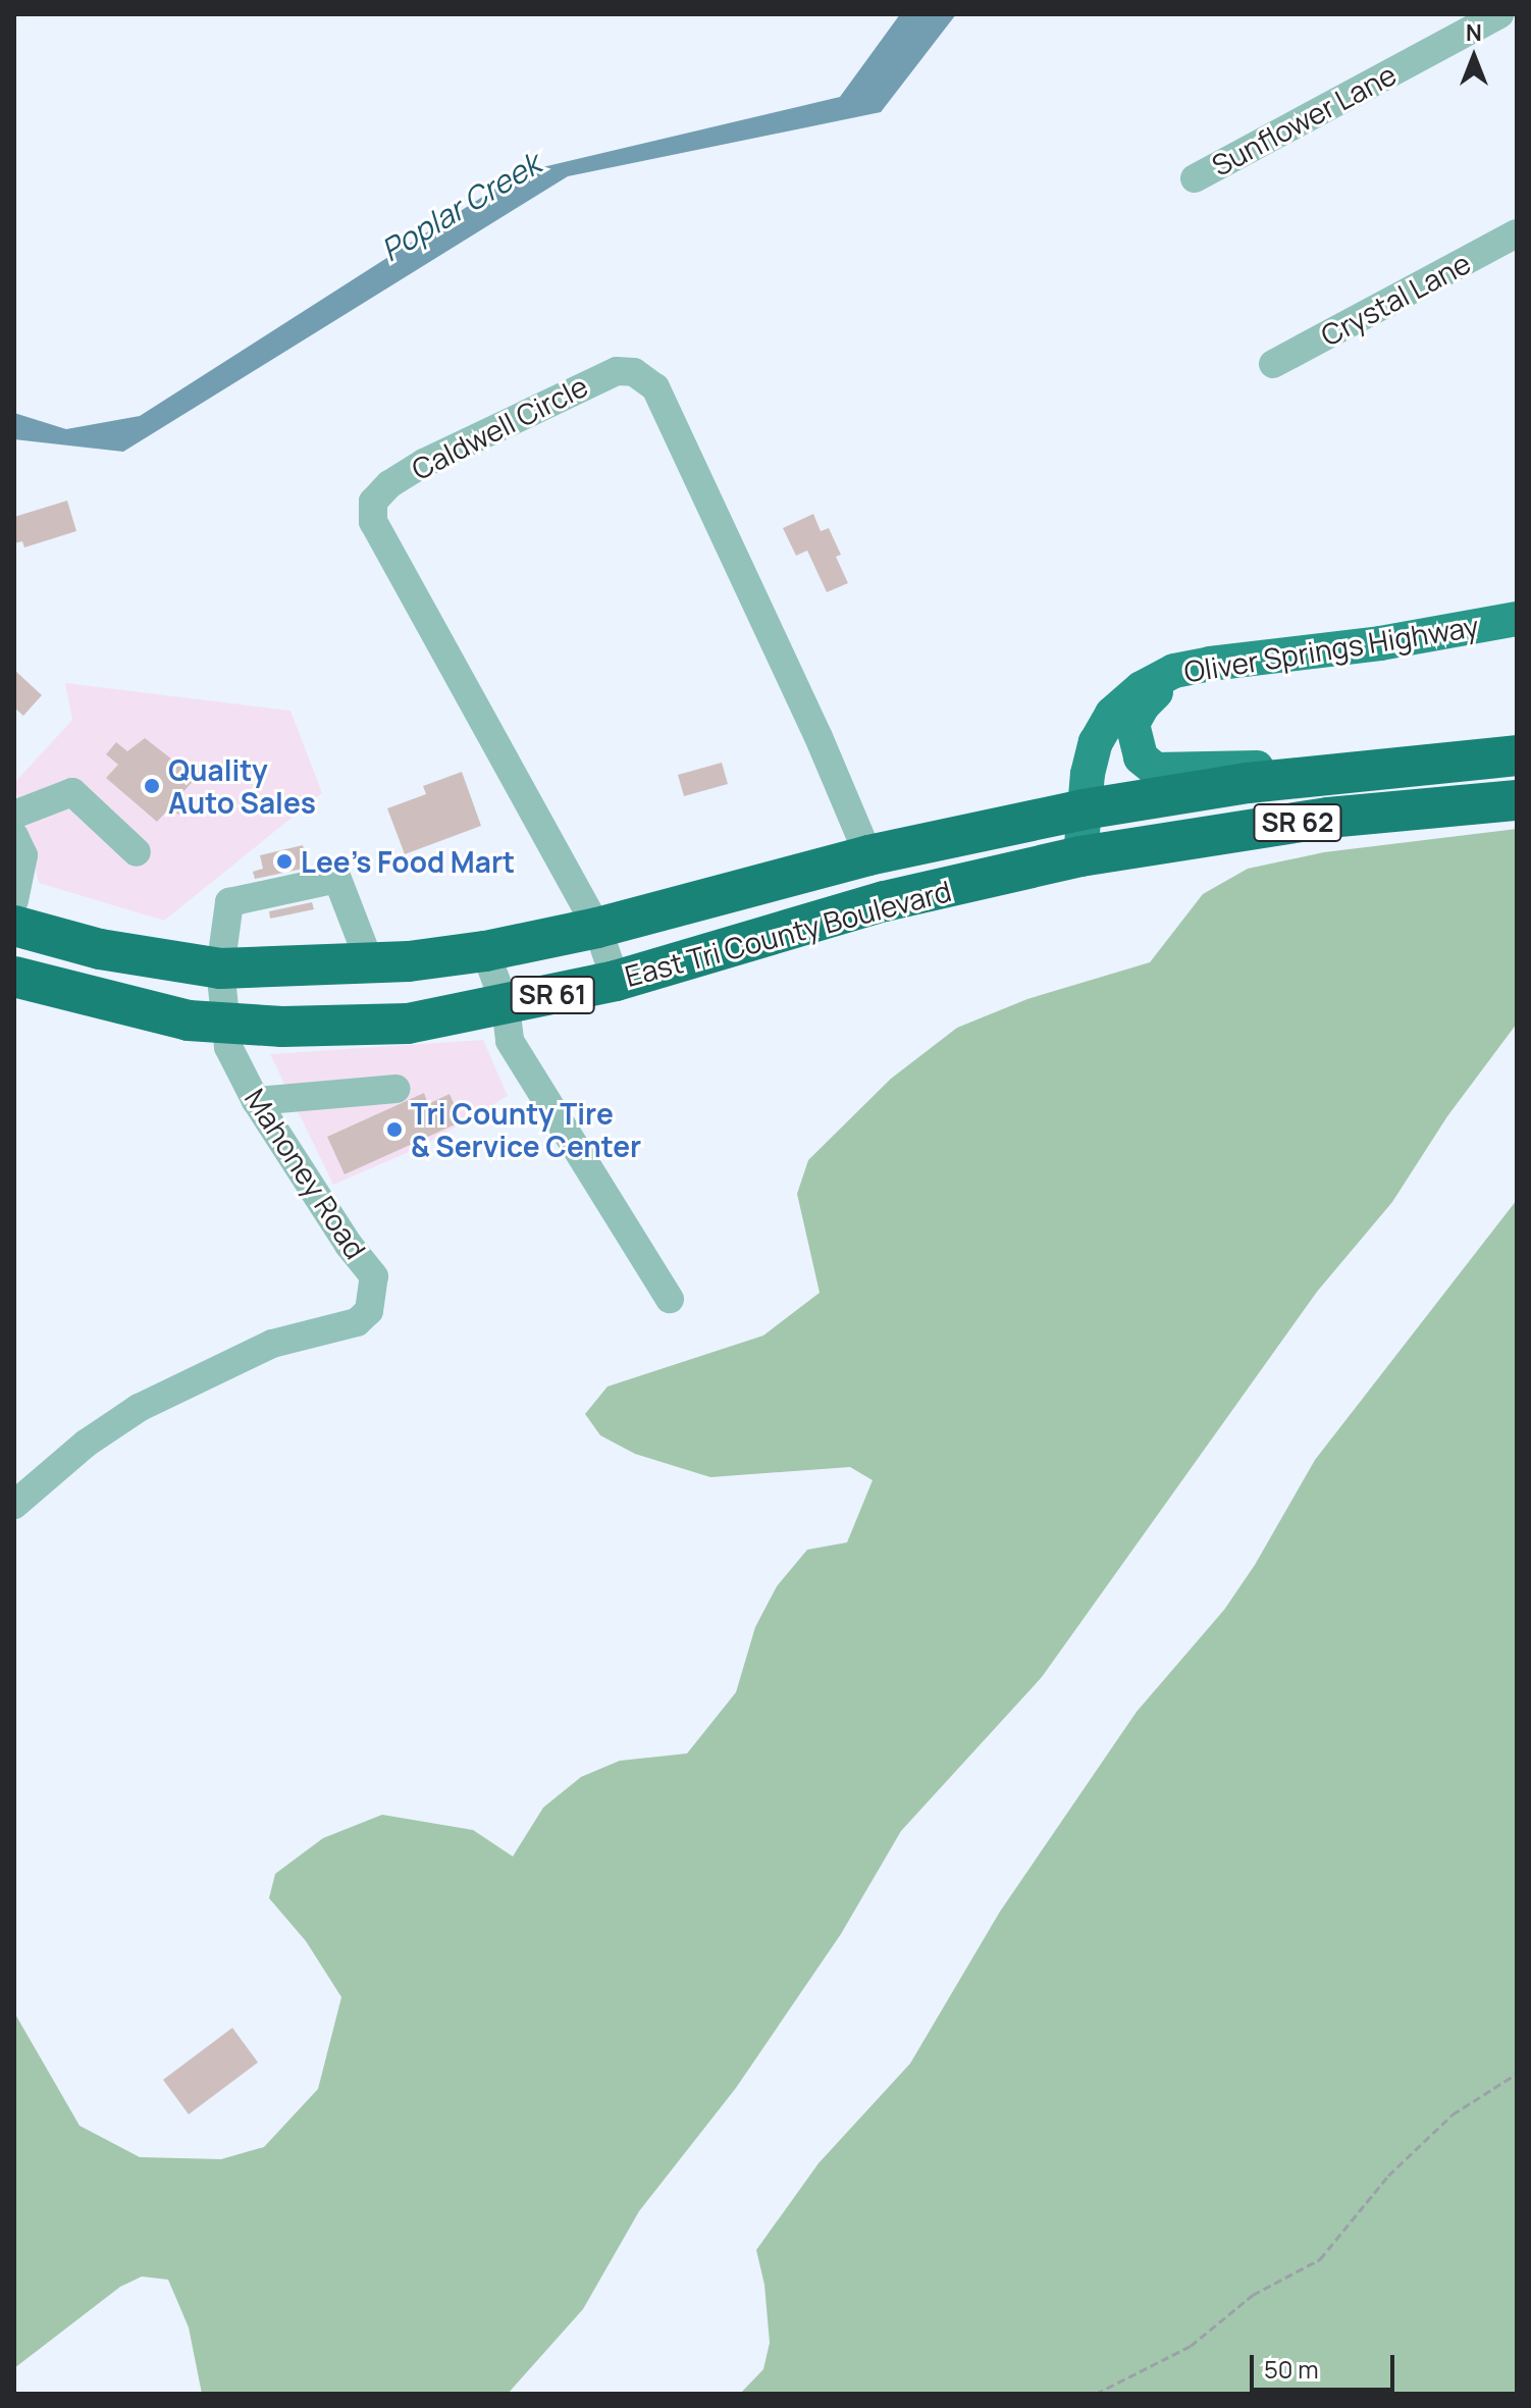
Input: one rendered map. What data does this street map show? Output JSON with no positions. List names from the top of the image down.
{
  "streets": {
    "highway": ["SR 62", "East Tri County Boulevard", "SR 61"],
    "main road": ["Oliver Springs Highway"],
    "street": [
      "Sunflower Lane",
      "Crystal Lane",
      "Caldwell Circle",
      "Mahoney Road"
    ]
  },
  "crossings": [
    ["Caldwell Circle", "East Tri County Boulevard"],
    ["Oliver Springs Highway", "East Tri County Boulevard"],
    ["East Tri County Boulevard", "Mahoney Road"]
  ],
  "water": ["Poplar Creek"],
  "places": ["Quality Auto Sales", "Lee's Food Mart", "Tri County Tire & Service Center"],
  "scale_bar": "50 m",
  "north": "top"
}
